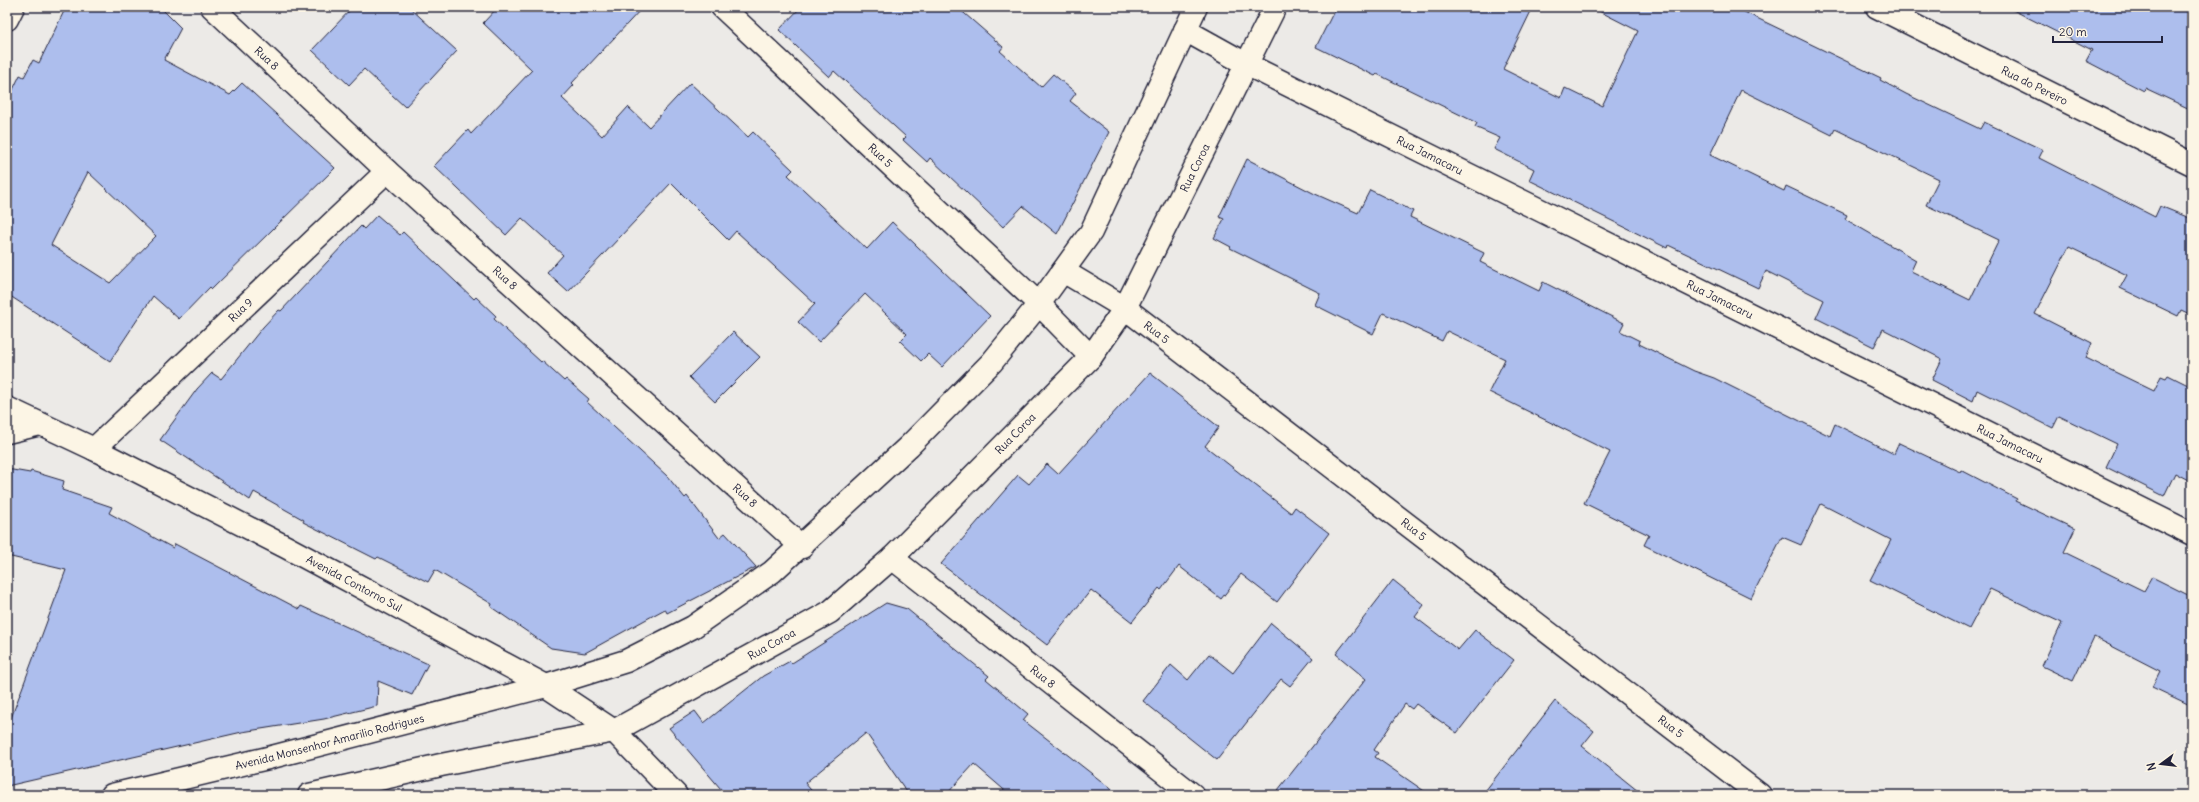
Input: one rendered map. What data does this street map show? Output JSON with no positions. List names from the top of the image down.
{
  "streets": {
    "street": [
      "Rua 8",
      "Rua do Pereiro",
      "Rua Jamacaru",
      "Rua 5",
      "Rua Coroa",
      "Rua 9",
      "Avenida Contorno Sul",
      "Avenida Monsenhor Amarilio Rodrigues"
    ]
  },
  "crossings": [
    ["Rua 8", "Rua Coroa"],
    ["Rua 8", "Rua 9"],
    ["Rua Jamacaru", "Rua Coroa"],
    ["Rua 5", "Rua Coroa"],
    ["Rua Coroa", "Avenida Contorno Sul"],
    ["Rua 9", "Avenida Contorno Sul"],
    ["Avenida Contorno Sul", "Avenida Monsenhor Amarilio Rodrigues"]
  ],
  "scale_bar": "20 m",
  "north": "left"
}
